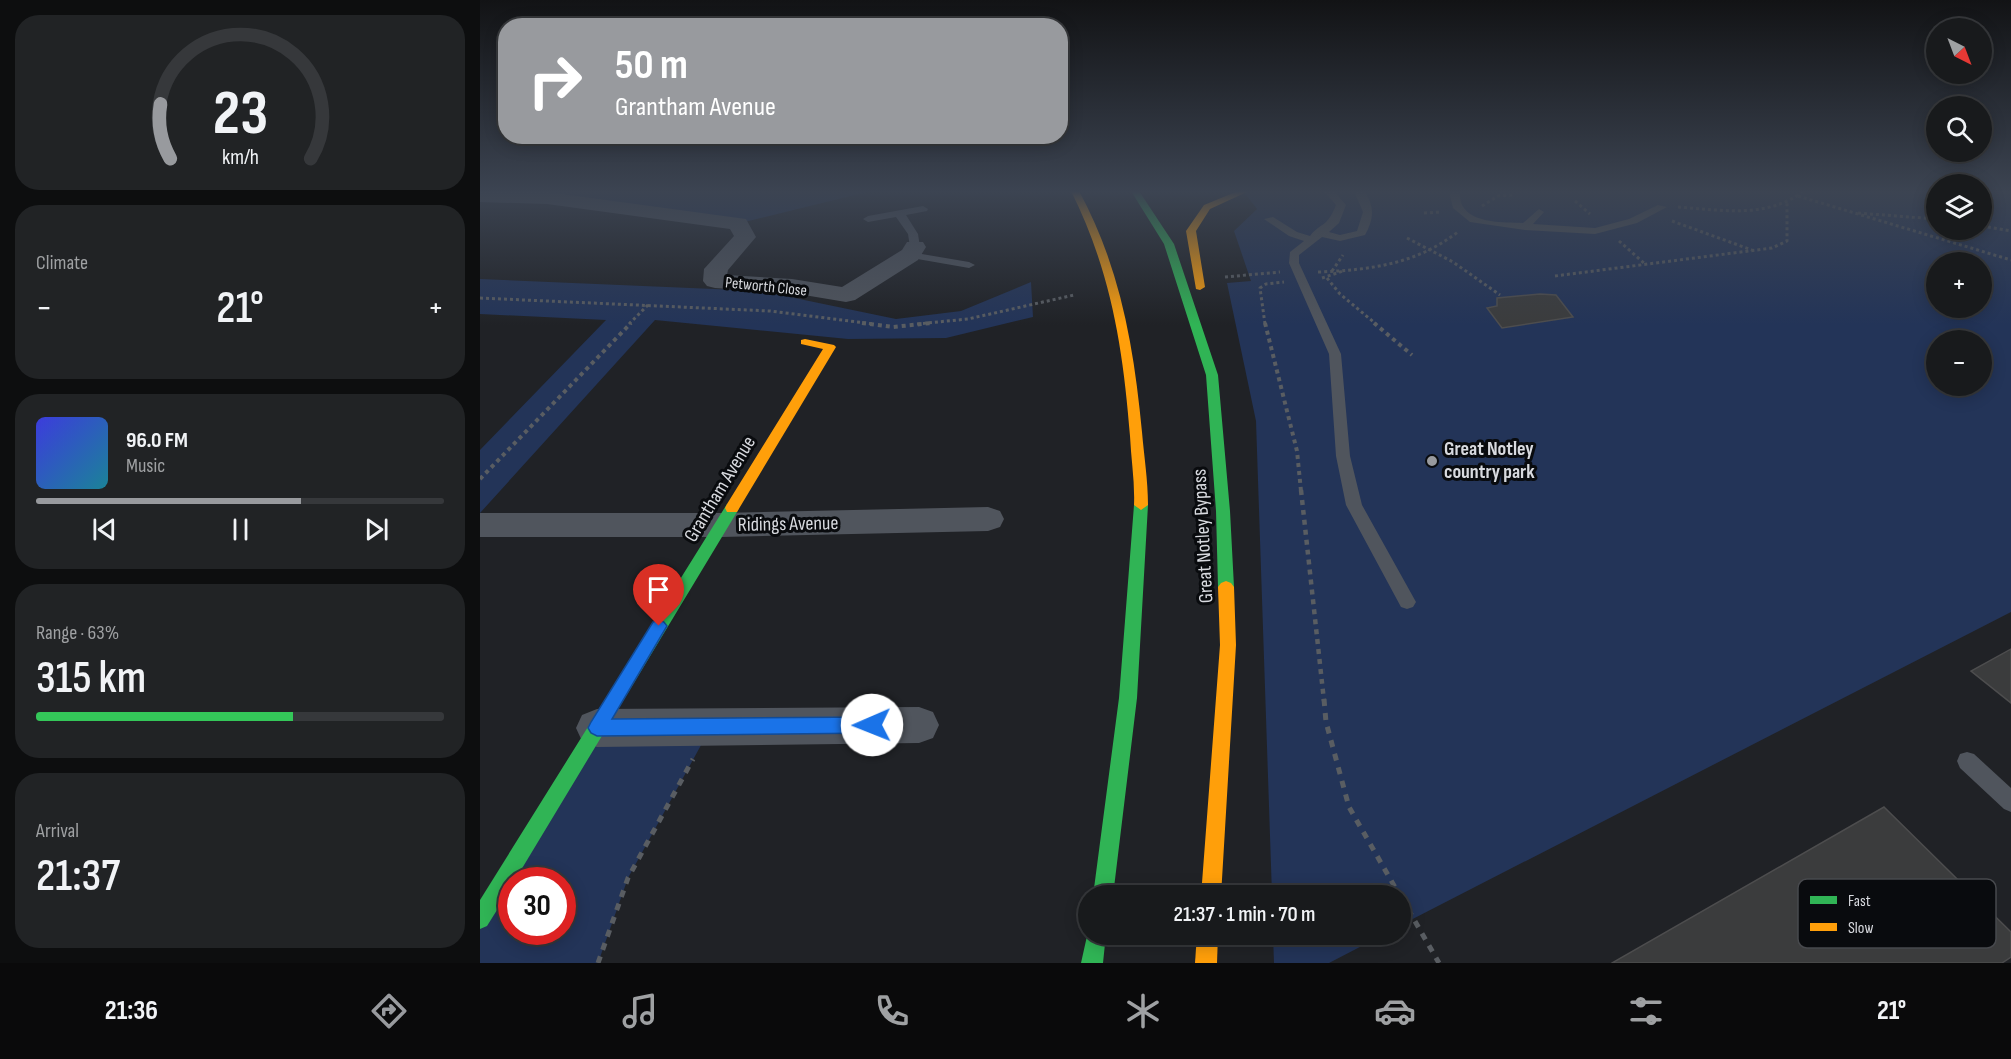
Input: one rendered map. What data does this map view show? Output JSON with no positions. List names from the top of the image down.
{
  "streets": {
    "main road": ["Grantham Avenue", "Great Notley Bypass"],
    "street": ["Petworth Close", "Ridings Avenue"]
  },
  "crossings": [
    ["Grantham Avenue", "Ridings Avenue"]
  ],
  "places": ["Great Notley country park"],
  "legend": ["Fast", "Slow"],
  "north": "bottom right",
  "page": {
    "map_buttons": ["+", "−"],
    "turn": ["50 m", "Grantham Avenue"],
    "tile": [
      "Climate",
      ["Range · 63%", "315 km"],
      ["Arrival", "21:37"]
    ],
    "heat": ["−", "21°", "+"],
    "song": ["96.0 FM", "Music"],
    "limit": "30",
    "trip": "21:37 · 1 min · 70 m",
    "tabs": ["21:36", "21°"],
    "gauge": ["23", "km/h"]
  }
}
